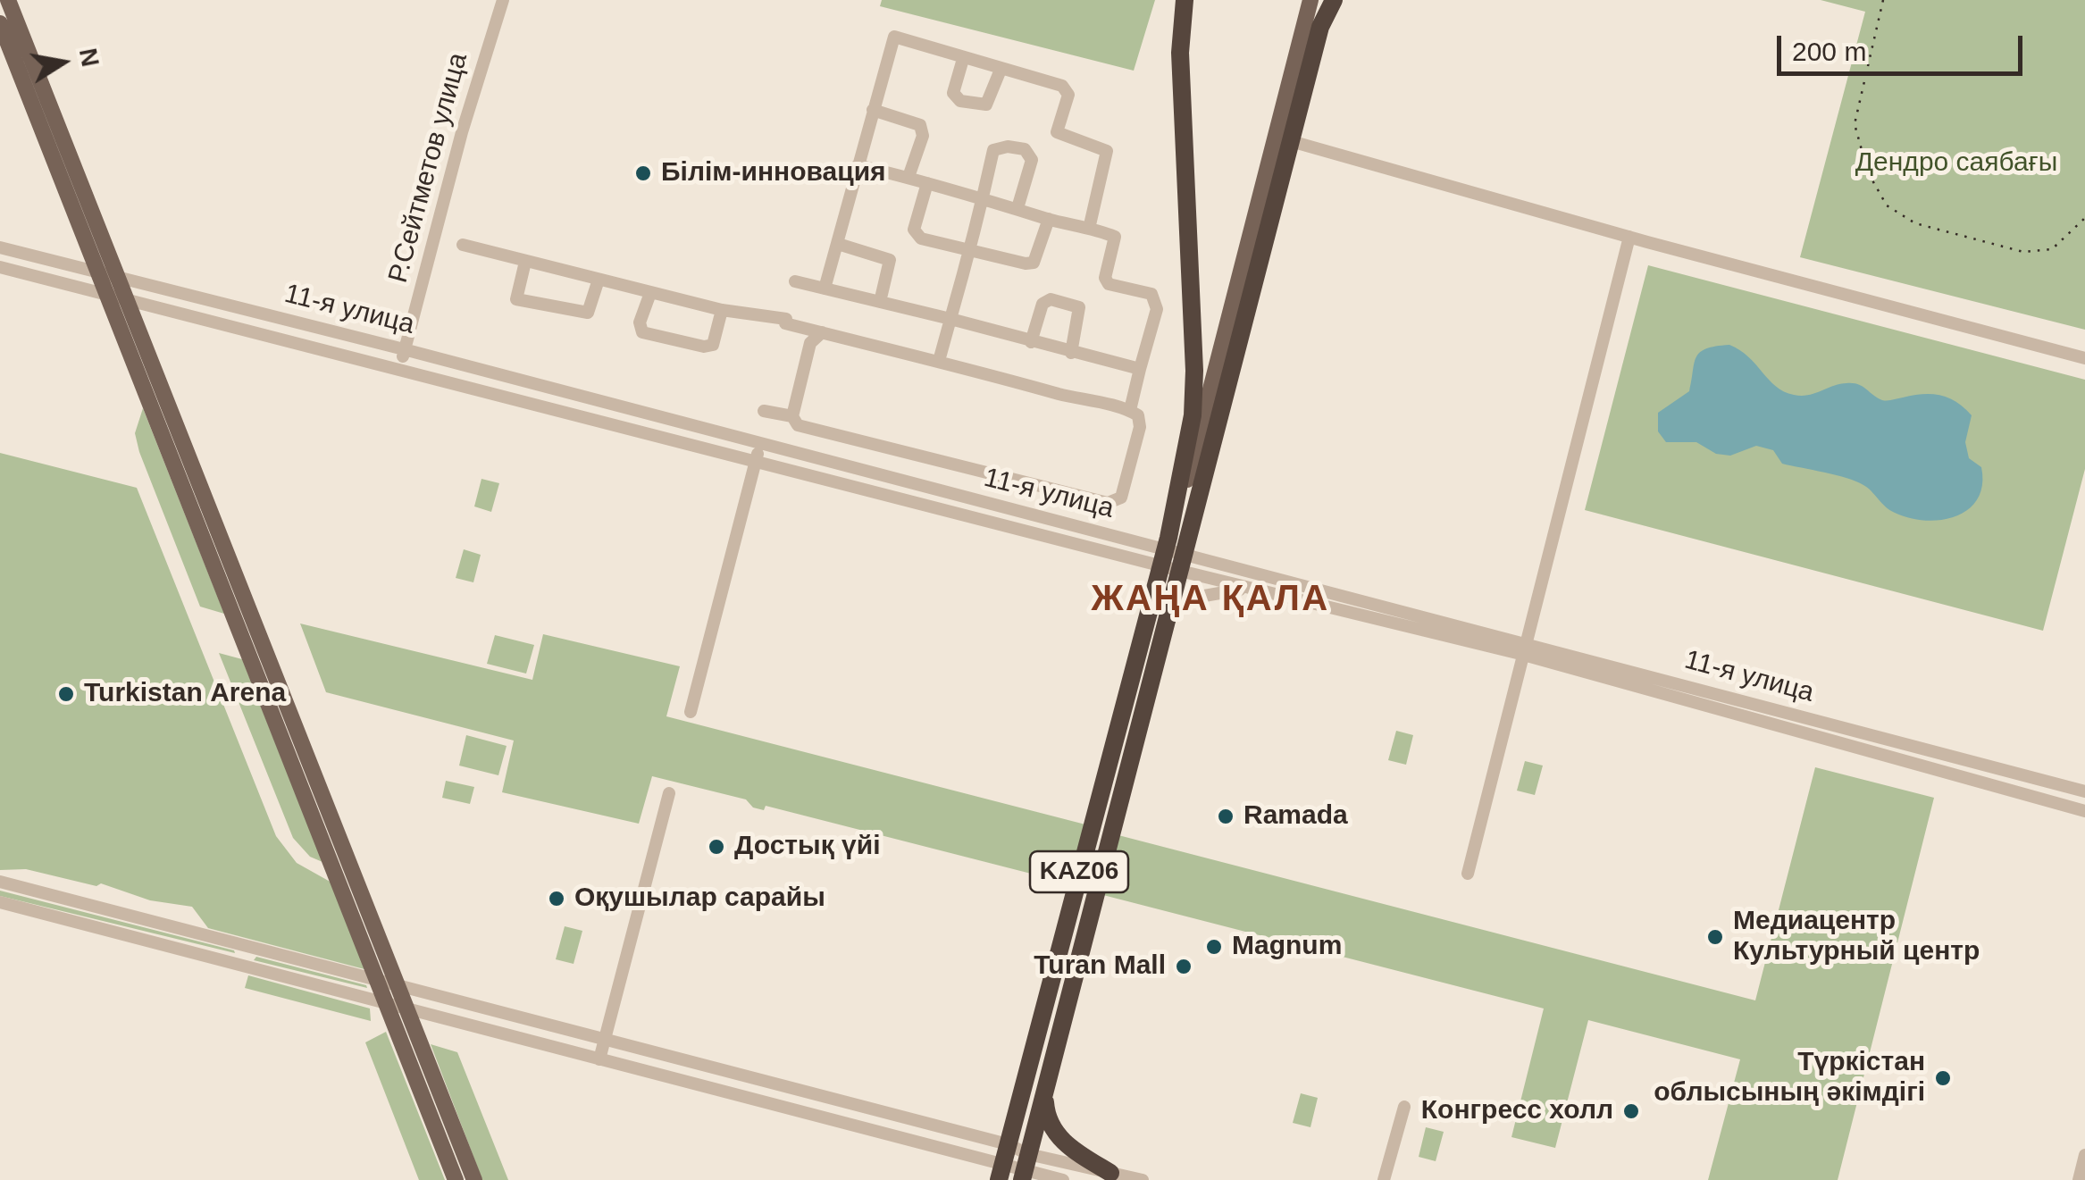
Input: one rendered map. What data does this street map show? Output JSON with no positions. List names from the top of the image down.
{
  "streets": {
    "highway": ["KАZ06"],
    "street": ["Р.Сейтметов улица", "11-я улица"]
  },
  "crossings": [
    ["Р.Сейтметов улица", "11-я улица"],
    ["11-я улица", "KАZ06"]
  ],
  "districts": ["ЖАҢА ҚАЛА"],
  "parks": ["Дендро саябағы"],
  "places": [
    "Білім-инновация",
    "Turkistan Arena",
    "Ramada",
    "Достық үйі",
    "Оқушылар сарайы",
    "Медиацентр Культурный центр",
    "Magnum",
    "Turan Mall",
    "Түркістан облысының әкімдігі",
    "Конгресс холл"
  ],
  "scale_bar": "200 m",
  "north": "right"
}
